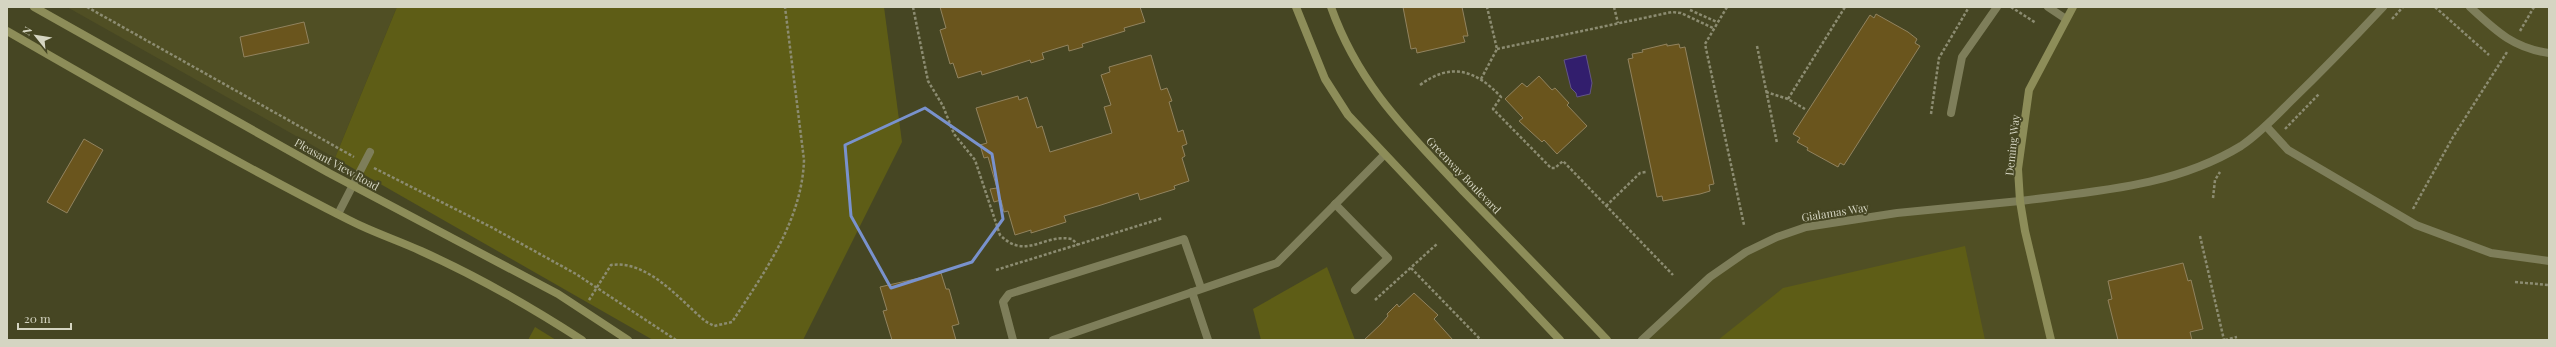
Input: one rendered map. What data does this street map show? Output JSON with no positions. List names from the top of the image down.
{
  "streets": {
    "main road": ["Deming Way", "Pleasant View Road", "Greenway Boulevard"],
    "street": ["Gialamas Way"]
  },
  "crossings": [
    ["Deming Way", "Gialamas Way"]
  ],
  "scale_bar": "20 m",
  "north": "top left"
}
